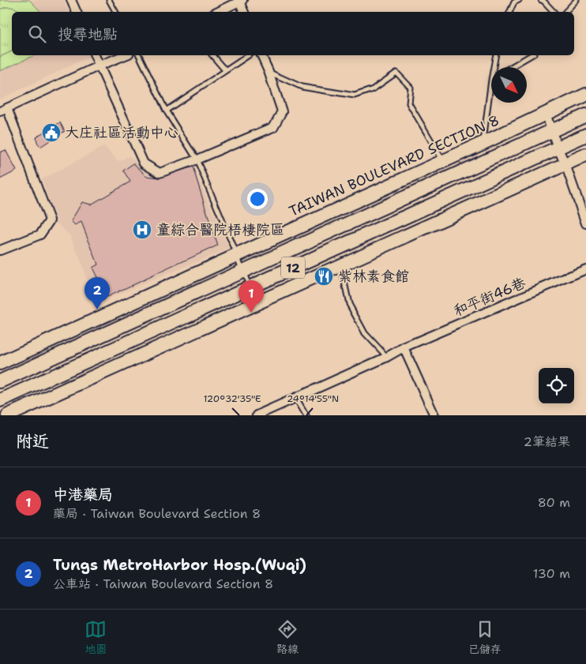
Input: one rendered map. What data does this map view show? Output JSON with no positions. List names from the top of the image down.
{
  "streets": {
    "main road": ["TAIWAN BOULEVARD SECTION 8", "12"],
    "street": ["和平街46巷"]
  },
  "places": {
    "public building": ["大庄社區活動中心"],
    "hospital": ["童綜合醫院梧棲院區"],
    "restaurant": ["紫林素食館"]
  },
  "north": "bottom right",
  "page": {
    "search": "搜尋地點",
    "pins": ["2", "1"],
    "heading": ["附近", "2筆結果"],
    "list": [
      {
        "mark": "1",
        "name": "中港藥局",
        "note": "藥局 · Taiwan Boulevard Section 8",
        "value": "80 m"
      },
      {
        "mark": "2",
        "name": "Tungs MetroHarbor Hosp.(Wuqi)",
        "note": "公車站 · Taiwan Boulevard Section 8",
        "value": "130 m"
      }
    ],
    "nav": ["地圖", "路線", "已儲存"]
  },
  "coordinates": ["24°14'55\"N", "120°32'35\"E"]
}
